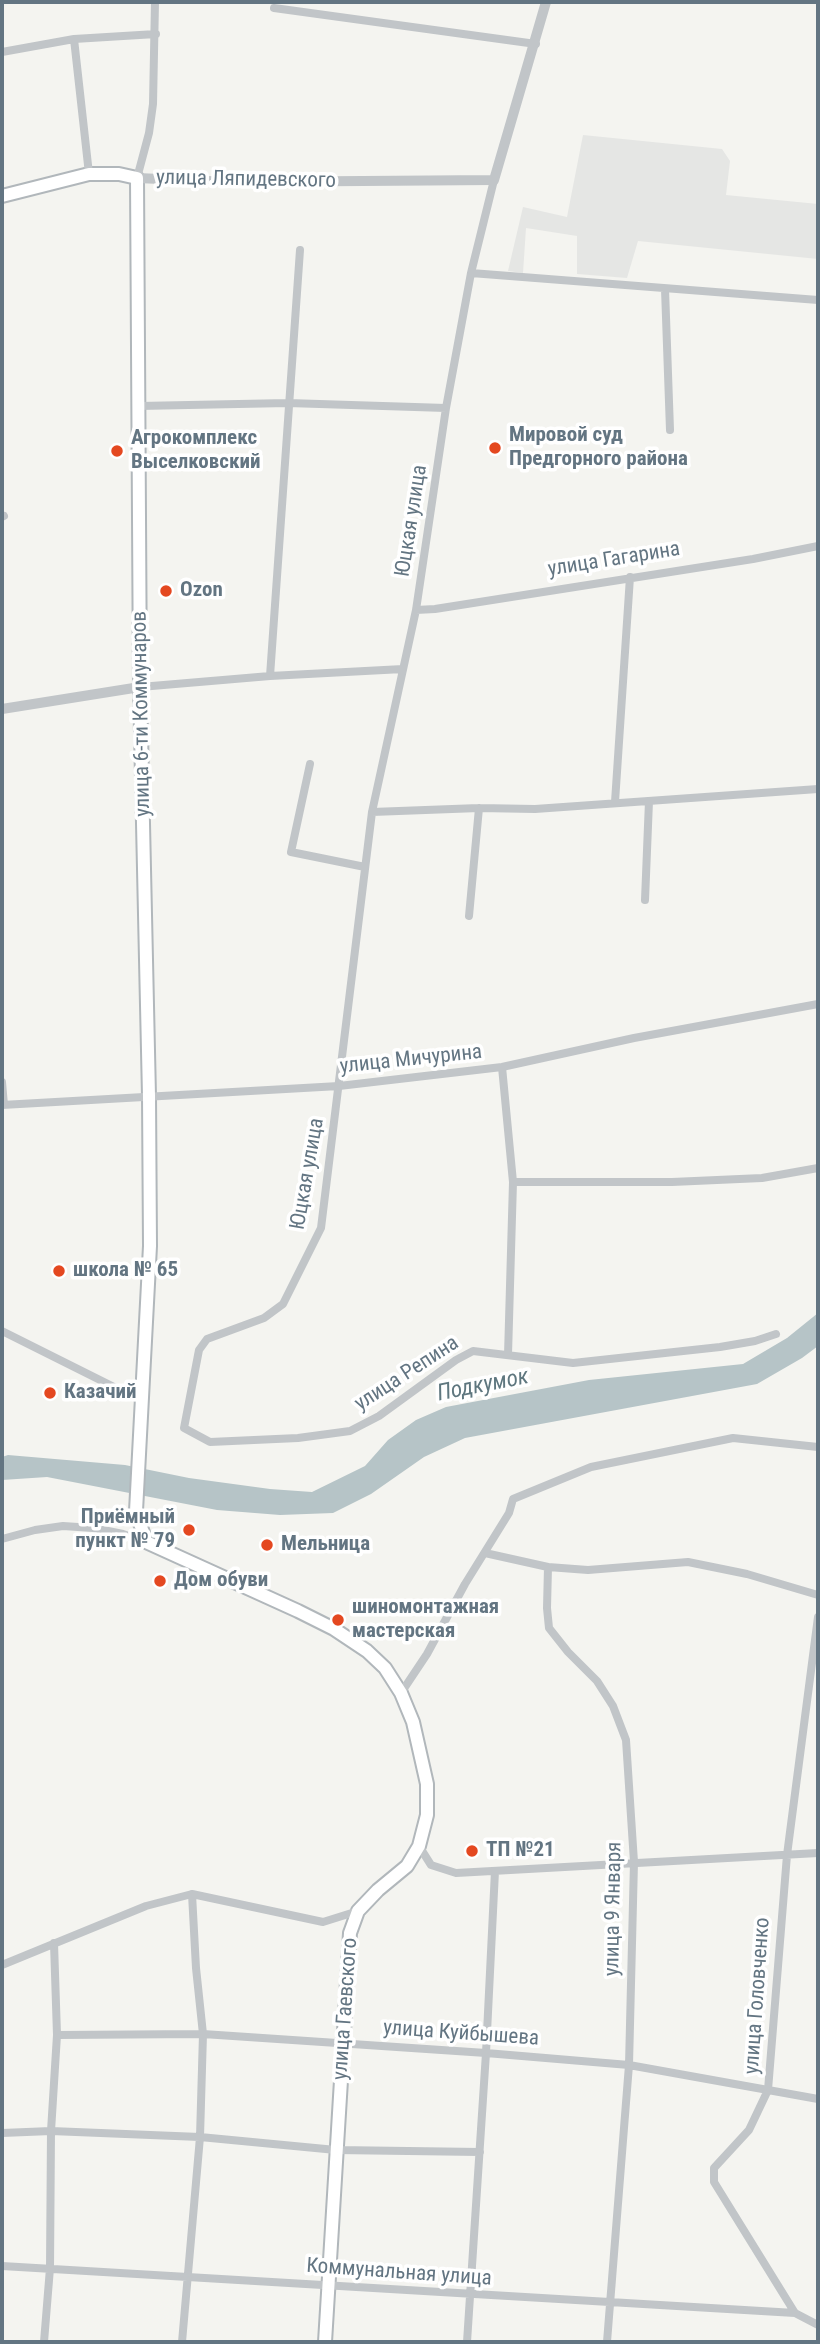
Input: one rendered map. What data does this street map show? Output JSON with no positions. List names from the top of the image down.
{
  "streets": {
    "main road": ["улица Ляпидевского", "улица 6-ти Коммунаров", "улица Гаевского"],
    "street": [
      "Юцкая улица",
      "улица Гагарина",
      "улица Мичурина",
      "улица Репина",
      "улица 9 Января",
      "улица Головченко",
      "улица Куйбышева",
      "Коммунальная улица"
    ]
  },
  "crossings": [
    ["улица Ляпидевского", "Юцкая улица"],
    ["улица Ляпидевского", "улица 6-ти Коммунаров"],
    ["Юцкая улица", "улица Гагарина"],
    ["Юцкая улица", "улица Мичурина"],
    ["Юцкая улица", "улица Репина"],
    ["улица 6-ти Коммунаров", "улица Мичурина"],
    ["улица 6-ти Коммунаров", "улица Гаевского"],
    ["улица 9 Января", "улица Куйбышева"],
    ["улица 9 Января", "Коммунальная улица"],
    ["улица Головченко", "улица Куйбышева"],
    ["улица Головченко", "Коммунальная улица"],
    ["улица Гаевского", "улица Куйбышева"],
    ["улица Гаевского", "Коммунальная улица"]
  ],
  "water": ["Подкумок"],
  "places": [
    "Мировой суд Предгорного района",
    "Агрокомплекс Выселковский",
    "Ozon",
    "школа № 65",
    "Казачий",
    "Приёмный пункт № 79",
    "Мельница",
    "Дом обуви",
    "шиномонтажная мастерская",
    "ТП №21"
  ]
}
